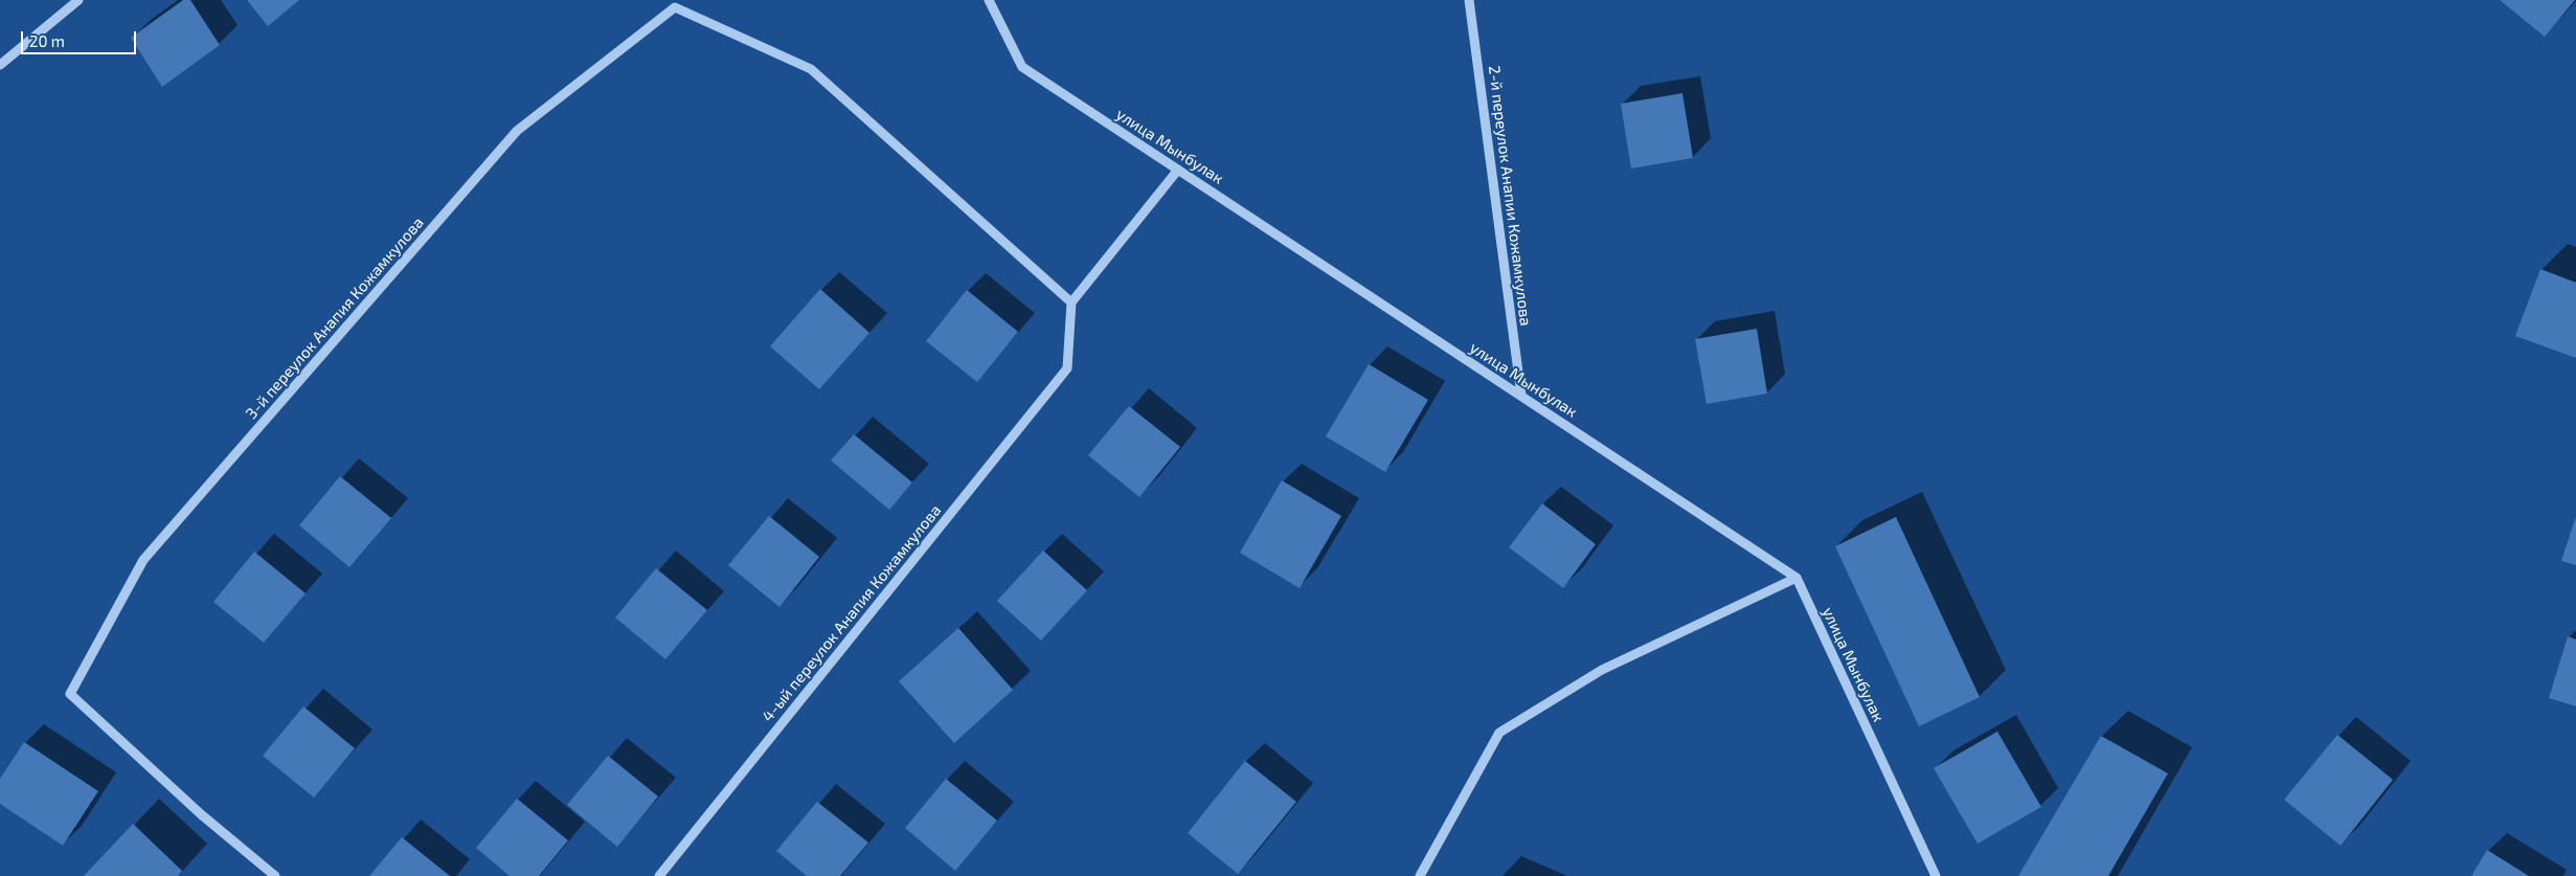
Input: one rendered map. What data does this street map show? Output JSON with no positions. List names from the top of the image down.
{
  "streets": {
    "street": [
      "улица Мынбулак",
      "2-й переулок Анапии Кожамкулова",
      "3-й переулок Анапия Кожамкулова",
      "4-ый переулок Анапия Кожамкулова"
    ]
  },
  "crossings": [
    ["улица Мынбулак", "2-й переулок Анапии Кожамкулова"],
    ["3-й переулок Анапия Кожамкулова", "4-ый переулок Анапия Кожамкулова"]
  ],
  "scale_bar": "20 m"
}
